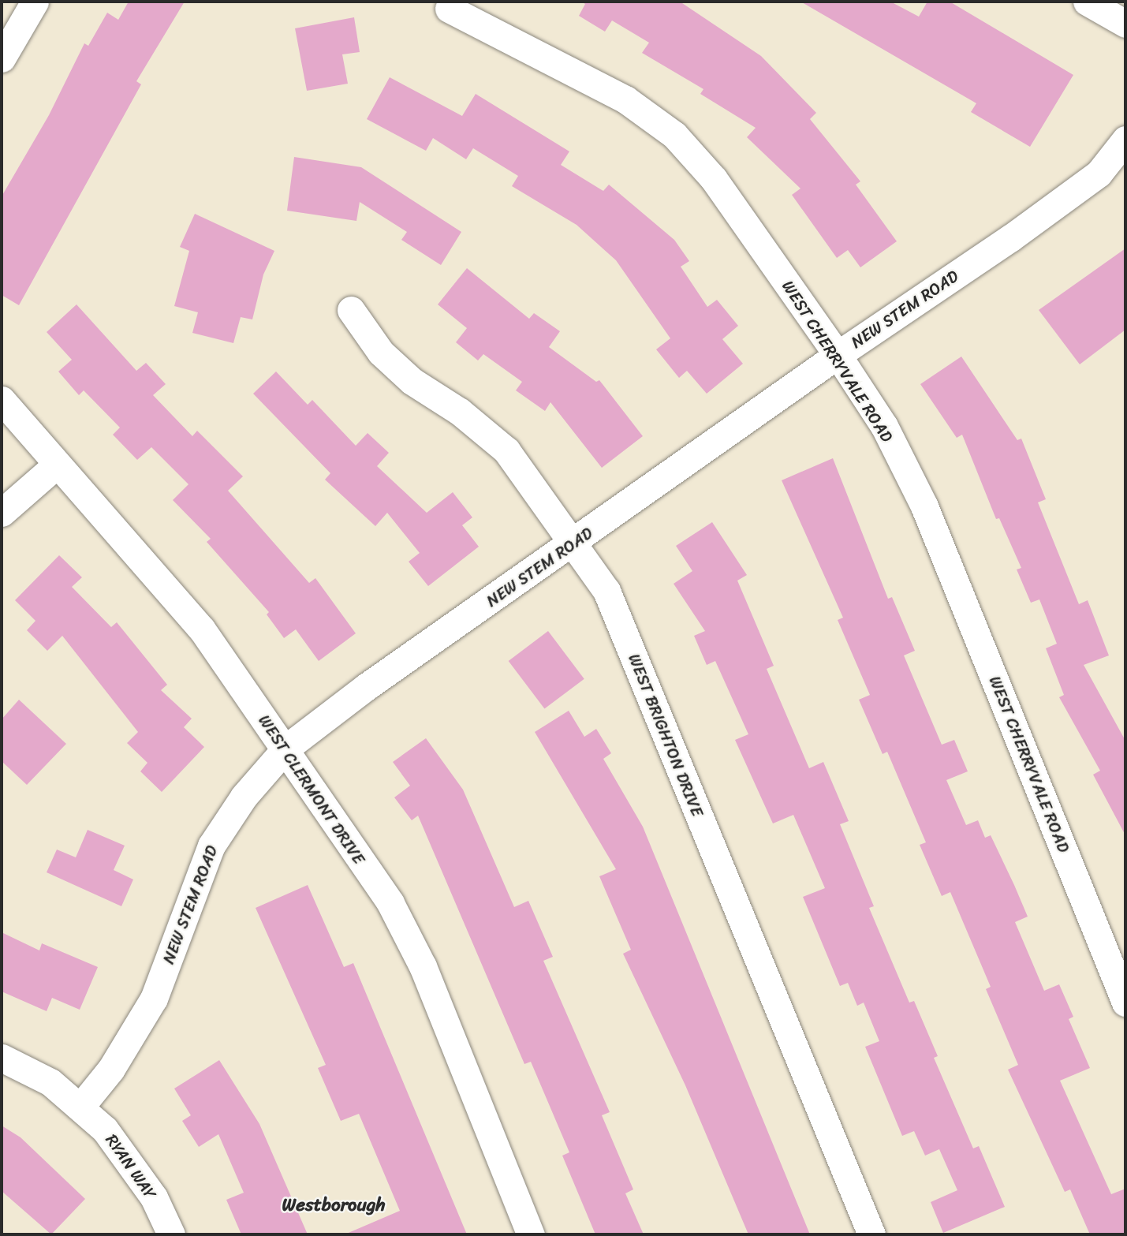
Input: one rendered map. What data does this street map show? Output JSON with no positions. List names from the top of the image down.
{
  "streets": {
    "street": [
      "NEW STEM ROAD",
      "WEST CHERRYVALE ROAD",
      "WEST BRIGHTON DRIVE",
      "WEST CLERMONT DRIVE",
      "RYAN WAY"
    ]
  },
  "crossings": [
    ["NEW STEM ROAD", "WEST CHERRYVALE ROAD"],
    ["NEW STEM ROAD", "WEST BRIGHTON DRIVE"],
    ["NEW STEM ROAD", "WEST CLERMONT DRIVE"],
    ["NEW STEM ROAD", "RYAN WAY"]
  ],
  "districts": ["Westborough"]
}
